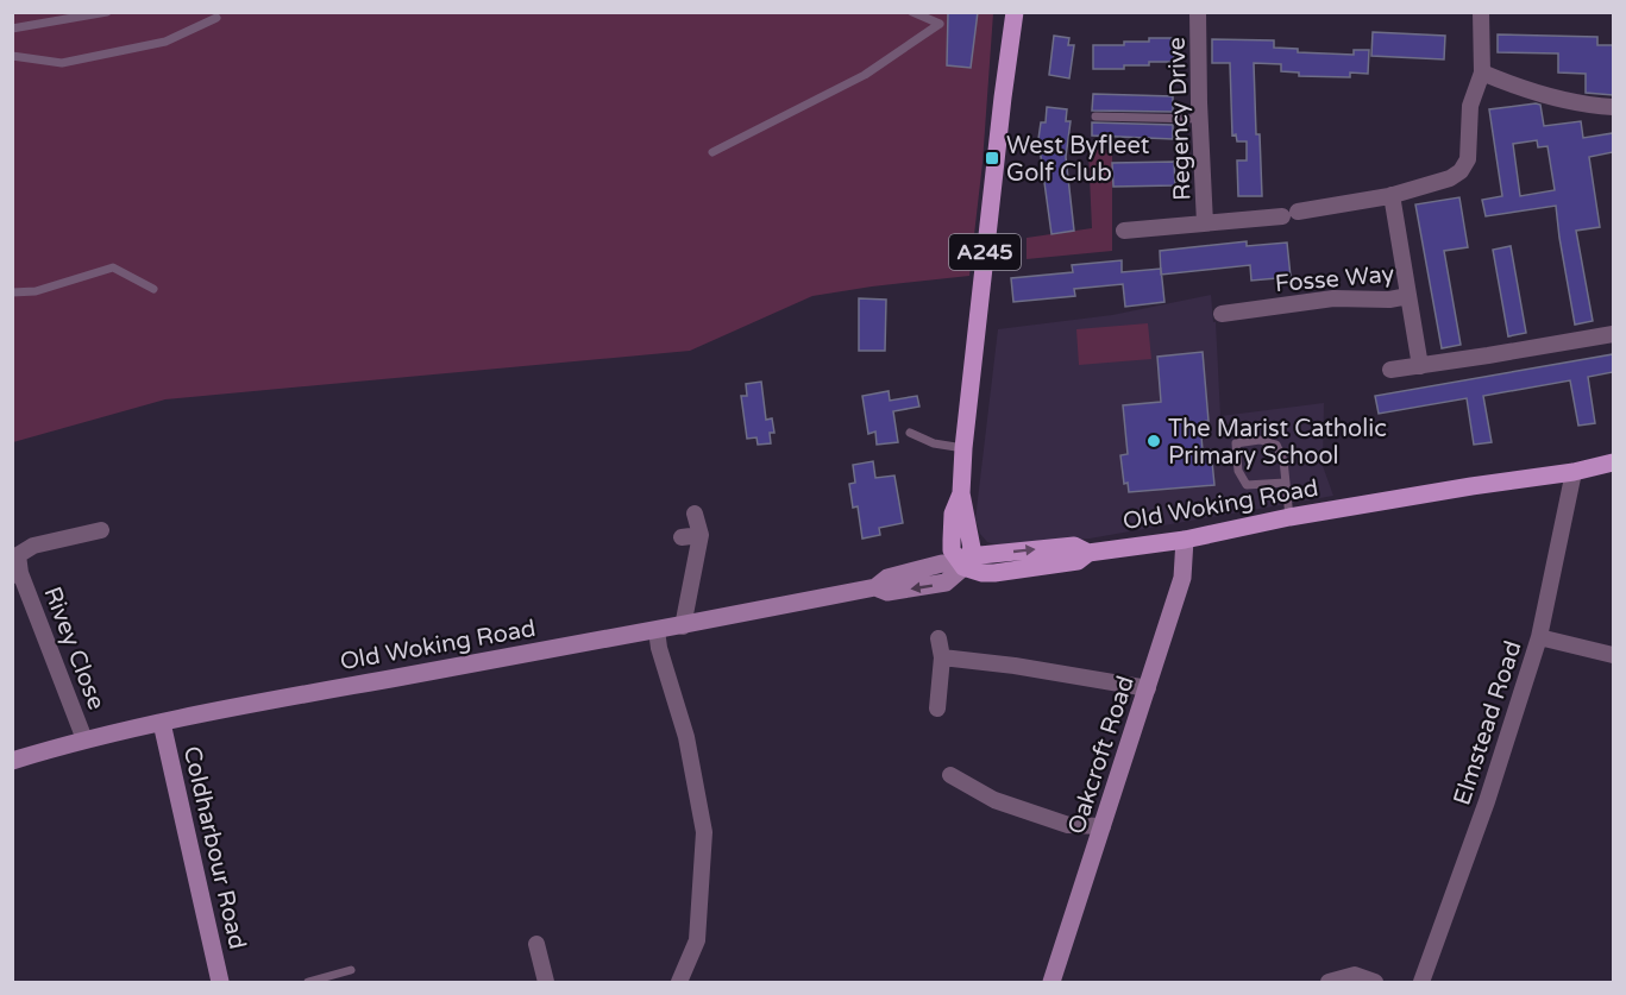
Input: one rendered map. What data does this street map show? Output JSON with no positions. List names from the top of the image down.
{
  "streets": {
    "main road": [
      "A245",
      "Old Woking Road",
      "Oakcroft Road",
      "Coldharbour Road"
    ],
    "street": [
      "Regency Drive",
      "Fosse Way",
      "Rivey Close",
      "Elmstead Road"
    ]
  },
  "crossings": [
    ["A245", "Old Woking Road"],
    ["Old Woking Road", "Rivey Close"],
    ["Old Woking Road", "Elmstead Road"],
    ["Old Woking Road", "Oakcroft Road"],
    ["Old Woking Road", "Coldharbour Road"]
  ],
  "places": {
    "transit": ["West Byfleet Golf Club"],
    "other": ["The Marist Catholic Primary School"]
  }
}
